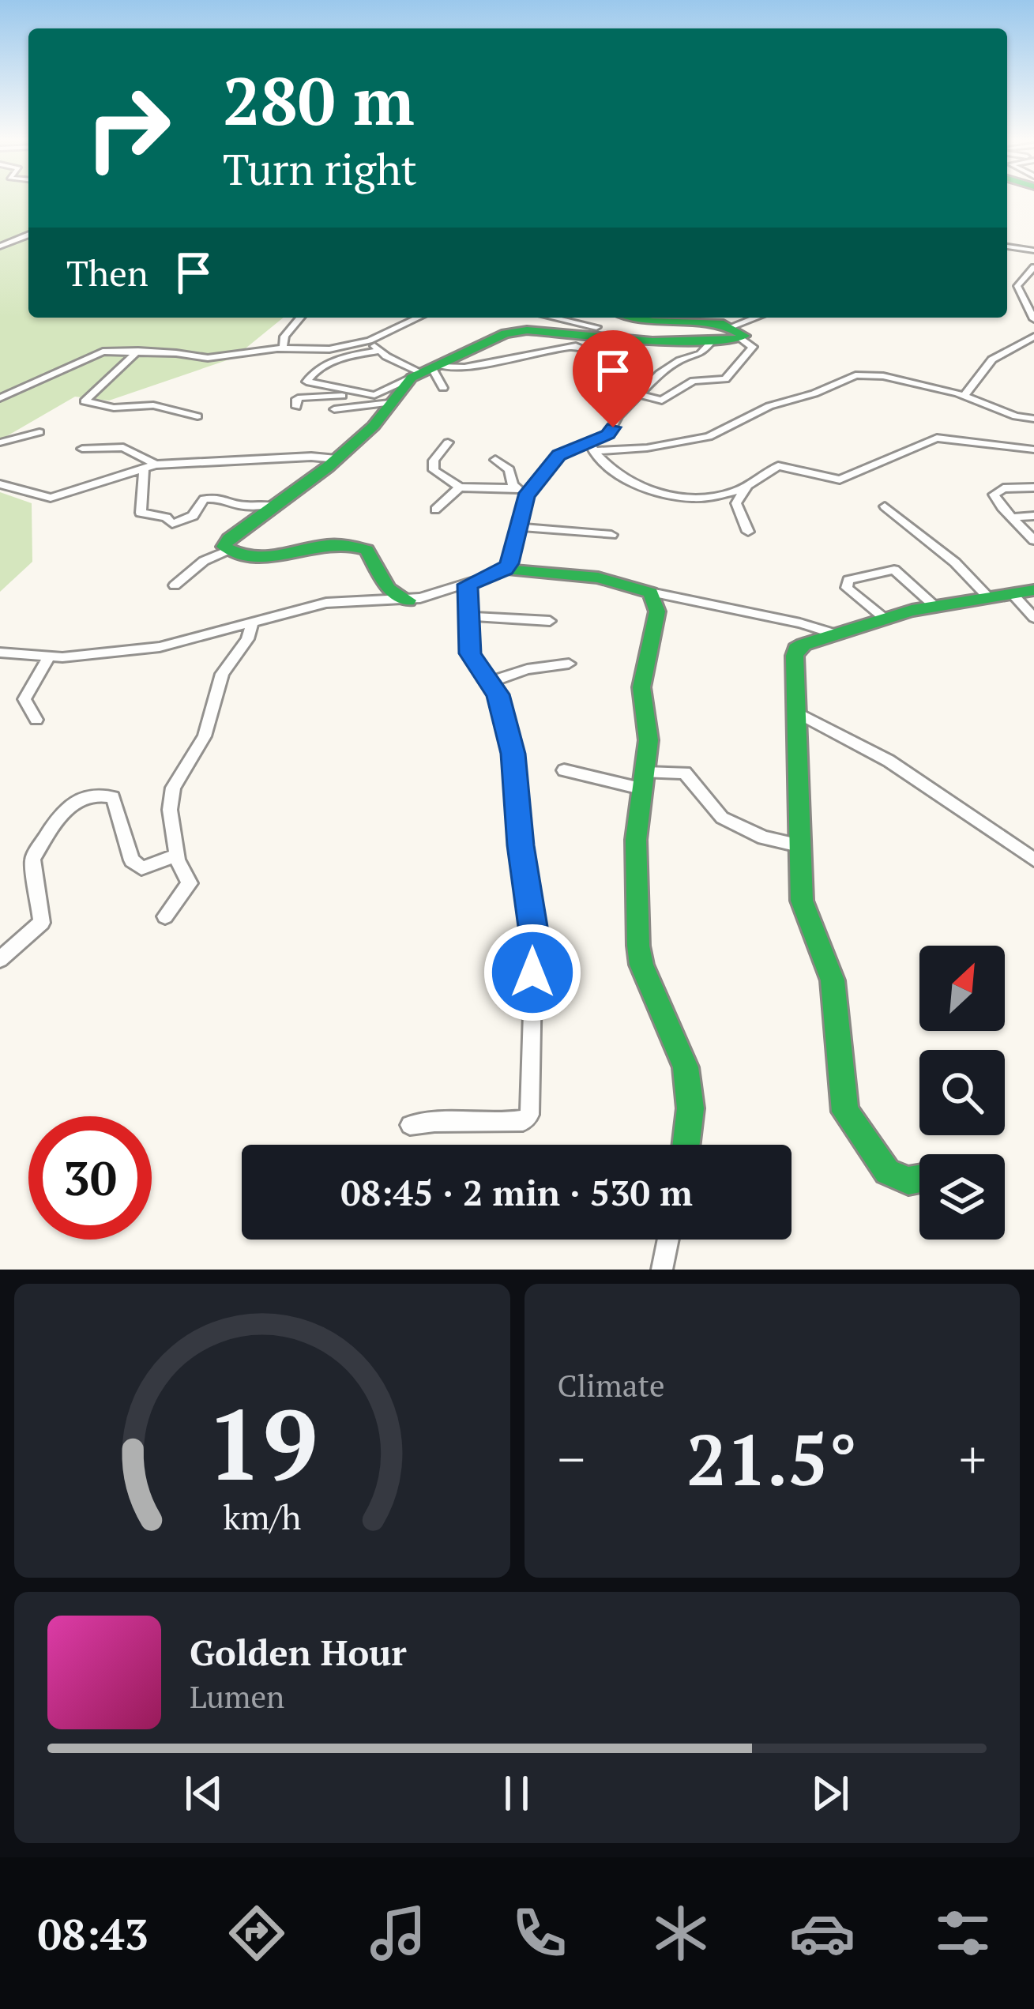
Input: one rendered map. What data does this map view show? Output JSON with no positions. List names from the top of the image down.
{
  "north": "top right",
  "page": {
    "turn": ["280 m", "Turn right"],
    "then": "Then",
    "limit": "30",
    "trip": "08:45 · 2 min · 530 m",
    "tile": "Climate",
    "heat": ["−", "21.5°", "+"],
    "song": ["Golden Hour", "Lumen"],
    "tabs": "08:43",
    "gauge": ["19", "km/h"]
  }
}
